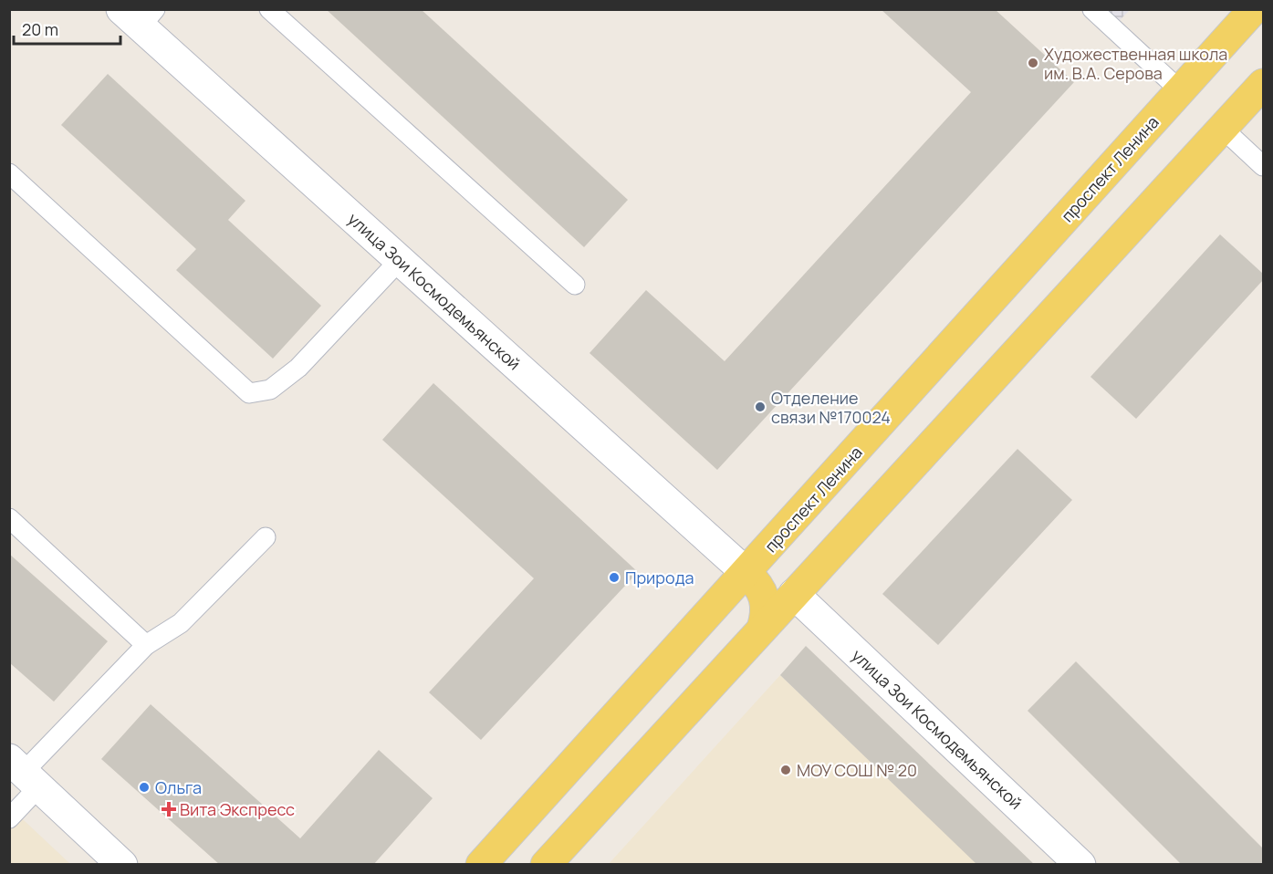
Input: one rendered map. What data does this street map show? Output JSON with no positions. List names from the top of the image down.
{
  "streets": {
    "main road": ["проспект Ленина"],
    "street": ["улица Зои Космодемьянской"]
  },
  "crossings": [
    ["проспект Ленина", "улица Зои Космодемьянской"]
  ],
  "places": {
    "other": [
      "Художественная школа им. В.А. Серова",
      "Отделение связи №170024",
      "Природа",
      "МОУ СОШ № 20",
      "Ольга"
    ],
    "health": ["Вита Экспресс"]
  },
  "scale_bar": "20 m"
}
